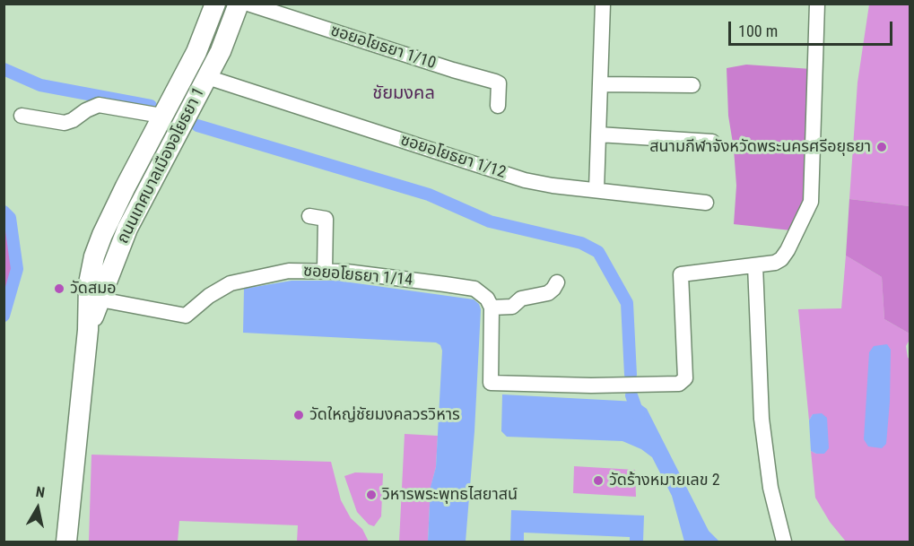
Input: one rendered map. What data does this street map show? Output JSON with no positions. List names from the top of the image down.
{
  "streets": {
    "main road": ["ถนนเทศบาลเมืองอโยธยา 1"],
    "street": ["ซอยอโยธยา 1/10", "ซอยอโยธยา 1/12", "ซอยอโยธยา 1/14"]
  },
  "crossings": [
    ["ซอยอโยธยา 1/12", "ถนนเทศบาลเมืองอโยธยา 1"],
    ["ถนนเทศบาลเมืองอโยธยา 1", "ซอยอโยธยา 1/14"]
  ],
  "districts": ["ชัยมงคล"],
  "places": [
    "สนามกีฬาจังหวัดพระนครศรีอยุธยา",
    "วัดสมอ",
    "วัดใหญ่ชัยมงคลวรวิหาร",
    "วัดร้างหมายเลข 2",
    "วิหารพระพุทธไสยาสน์"
  ],
  "scale_bar": "100 m",
  "north": "top"
}
